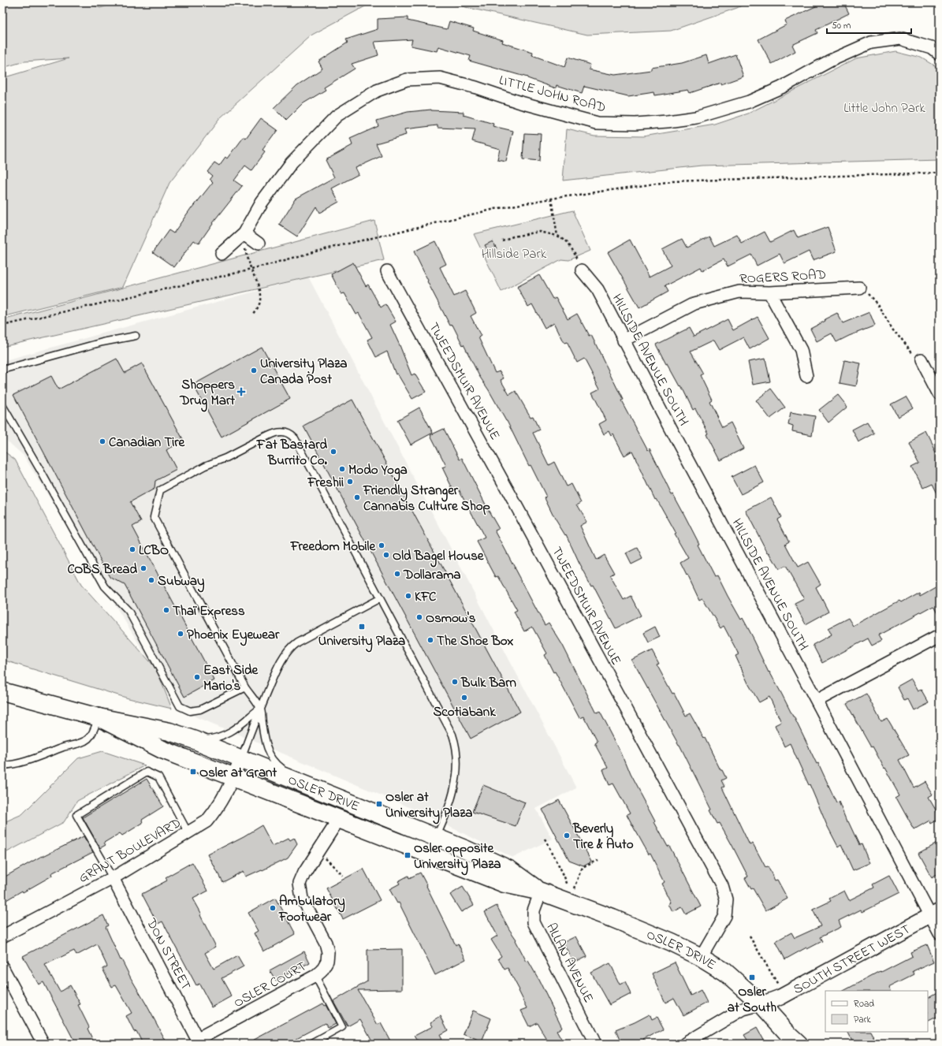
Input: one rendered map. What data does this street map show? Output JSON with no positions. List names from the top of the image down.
{
  "streets": {
    "main road": ["OSLER DRIVE"],
    "street": [
      "LITTLE JOHN ROAD",
      "ROGERS ROAD",
      "HILLSIDE AVENUE SOUTH",
      "TWEEDSMUIR AVENUE",
      "GRANT BOULEVARD",
      "DON STREET",
      "SOUTH STREET WEST",
      "ALLAN AVENUE",
      "OSLER COURT"
    ]
  },
  "crossings": [
    ["ROGERS ROAD", "HILLSIDE AVENUE SOUTH"],
    ["HILLSIDE AVENUE SOUTH", "SOUTH STREET WEST"],
    ["TWEEDSMUIR AVENUE", "OSLER DRIVE"],
    ["OSLER DRIVE", "GRANT BOULEVARD"],
    ["OSLER DRIVE", "SOUTH STREET WEST"],
    ["OSLER DRIVE", "ALLAN AVENUE"],
    ["OSLER DRIVE", "OSLER COURT"],
    ["GRANT BOULEVARD", "DON STREET"],
    ["DON STREET", "OSLER COURT"]
  ],
  "parks": ["Little John Park", "Hillside Park"],
  "places": {
    "other": [
      "University Plaza Canada Post",
      "Canadian Tire",
      "Fat Bastard Burrito Co.",
      "Modo Yoga",
      "Freshii",
      "Friendly Stranger Cannabis Culture Shop",
      "Freedom Mobile",
      "LCBO",
      "Old Bagel House",
      "COBS Bread",
      "Dollarama",
      "Subway",
      "KFC",
      "Thaï Express",
      "Osmow's",
      "Phoenix Eyewear",
      "The Shoe Box",
      "East Side Mario's",
      "Bulk Barn",
      "Scotiabank",
      "Beverly Tire & Auto",
      "Ambulatory Footwear"
    ],
    "health": ["Shoppers Drug Mart"],
    "transit": [
      "University Plaza",
      "Osler at Grant",
      "Osler at University Plaza",
      "Osler opposite University Plaza",
      "Osler at South"
    ]
  },
  "legend": ["Road", "Park"],
  "scale_bar": "50 m"
}
